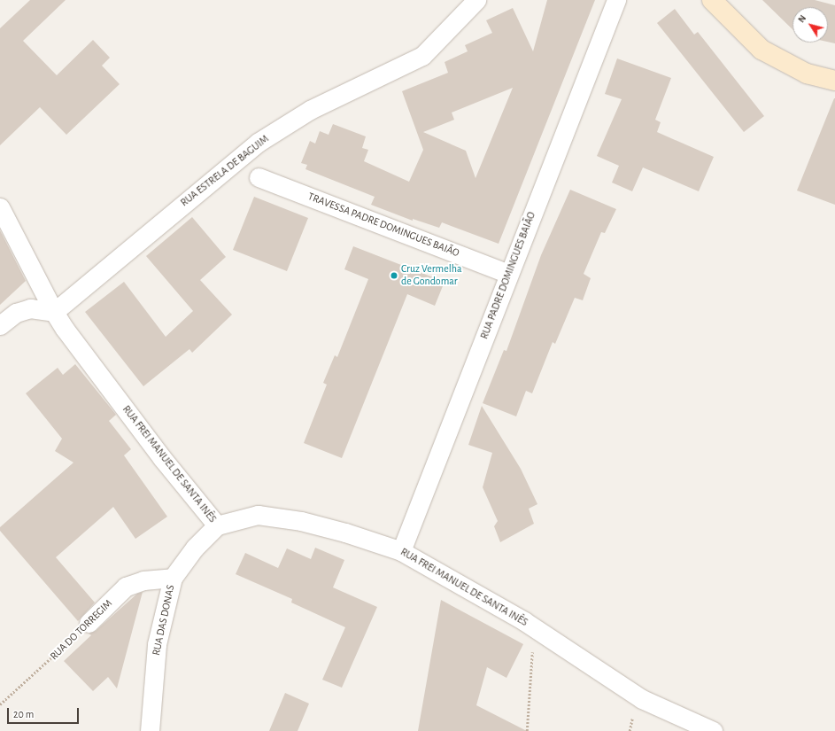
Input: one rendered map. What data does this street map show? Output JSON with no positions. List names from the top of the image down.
{
  "streets": {
    "street": [
      "RUA ESTRELA DE BAGUIM",
      "TRAVESSA PADRE DOMINGUES BAIÃO",
      "RUA PADRE DOMINGUES BAIÃO",
      "RUA FREI MANUEL DE SANTA INÊS",
      "RUA DAS DONAS",
      "RUA DO TORREGIM"
    ]
  },
  "crossings": [
    ["RUA ESTRELA DE BAGUIM", "RUA FREI MANUEL DE SANTA INÊS"],
    ["TRAVESSA PADRE DOMINGUES BAIÃO", "RUA PADRE DOMINGUES BAIÃO"],
    ["RUA PADRE DOMINGUES BAIÃO", "RUA FREI MANUEL DE SANTA INÊS"],
    ["RUA FREI MANUEL DE SANTA INÊS", "RUA DAS DONAS"],
    ["RUA DAS DONAS", "RUA DO TORREGIM"]
  ],
  "places": ["Cruz Vermelha de Gondomar"],
  "scale_bar": "20 m",
  "north": "top left"
}
